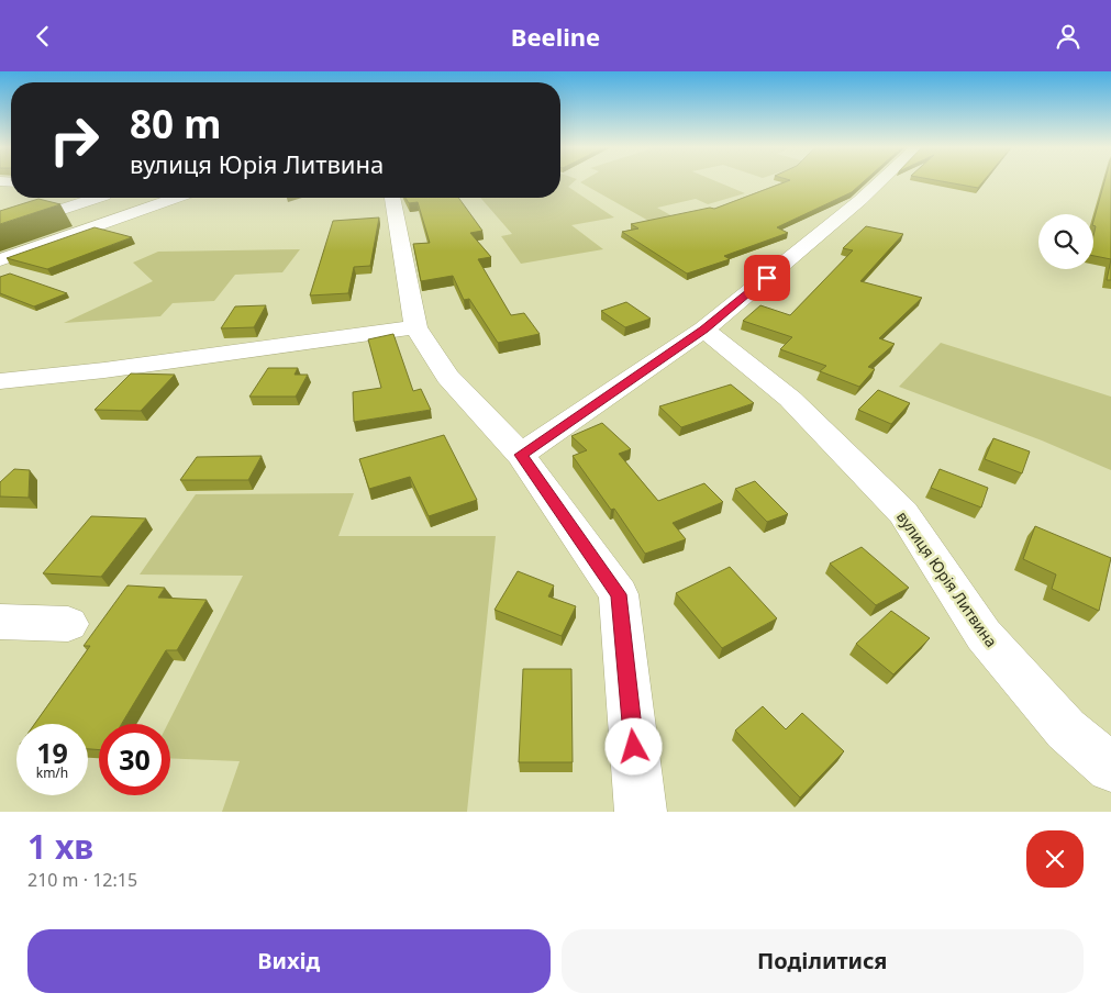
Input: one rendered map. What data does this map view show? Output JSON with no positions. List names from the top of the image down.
{
  "streets": {
    "street": ["вулиця Юрія Литвина"]
  },
  "page": {
    "header": "Beeline",
    "turn": ["80 m", "вулиця Юрія Литвина"],
    "speed": "19 km/h",
    "limit": "30",
    "heading": ["1 хв", "210 m · 12:15"],
    "buttons": ["Вихід", "Поділитися"]
  }
}
